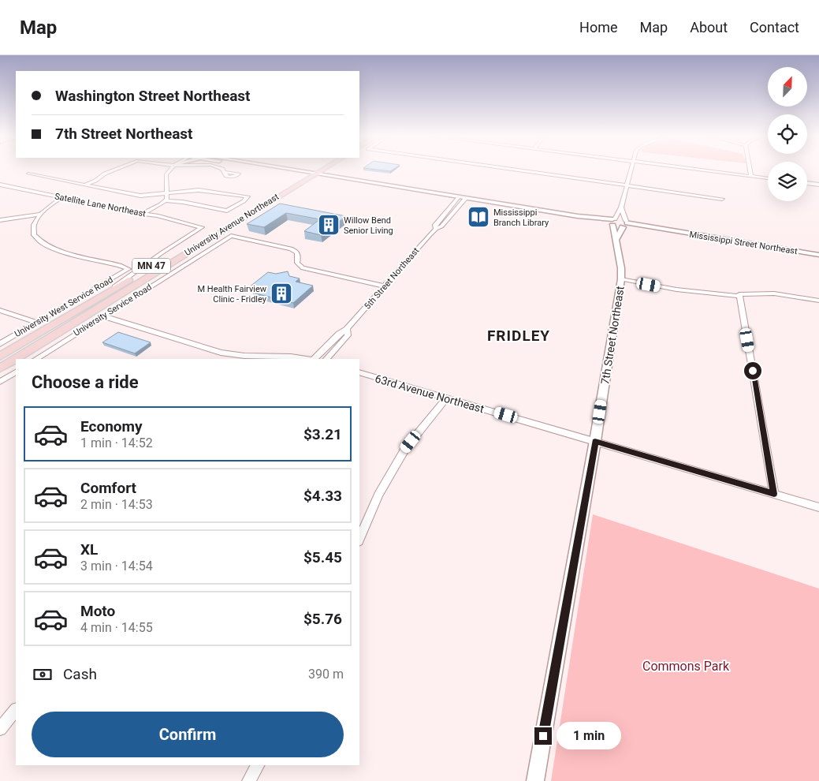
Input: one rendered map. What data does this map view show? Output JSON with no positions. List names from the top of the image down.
{
  "streets": {
    "main road": ["University Avenue Northeast", "MN 47"],
    "street": [
      "Satellite Lane Northeast",
      "Mississippi Street Northeast",
      "5th Street Northeast",
      "University West Service Road",
      "University Service Road",
      "7th Street Northeast",
      "63rd Avenue Northeast"
    ]
  },
  "crossings": [
    ["Satellite Lane Northeast", "University West Service Road"],
    ["University Avenue Northeast", "University West Service Road"],
    ["Mississippi Street Northeast", "7th Street Northeast"],
    ["5th Street Northeast", "University Service Road"],
    ["7th Street Northeast", "63rd Avenue Northeast"]
  ],
  "districts": ["FRIDLEY"],
  "parks": ["Commons Park"],
  "places": {
    "library": ["Mississippi Branch Library"],
    "building": ["Willow Bend Senior Living", "M Health Fairview Clinic - Fridley"]
  },
  "north": "top right",
  "page": {
    "header": "Map",
    "nav": [
      "Home",
      "Map",
      "About",
      "Contact"
    ],
    "banner": ["Washington Street Northeast", "7th Street Northeast"],
    "heading": "Choose a ride",
    "list": [
      {
        "name": "Economy",
        "note": "1 min · 14:52",
        "value": "$3.21"
      },
      {
        "name": "Comfort",
        "note": "2 min · 14:53",
        "value": "$4.33"
      },
      {
        "name": "XL",
        "note": "3 min · 14:54",
        "value": "$5.45"
      },
      {
        "name": "Moto",
        "note": "4 min · 14:55",
        "value": "$5.76"
      }
    ],
    "pay": ["Cash", "390 m"],
    "buttons": "Confirm",
    "bubble": "1 min"
  }
}
